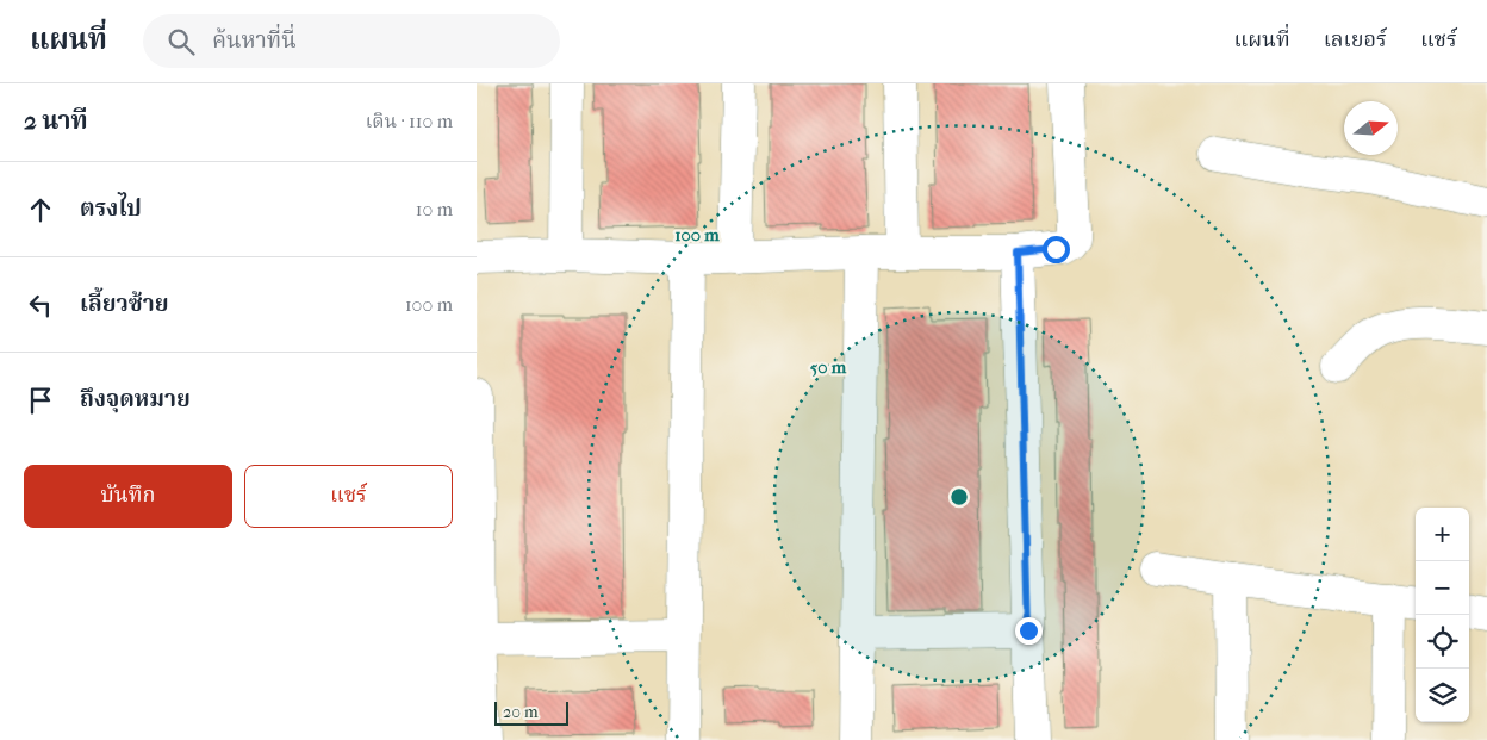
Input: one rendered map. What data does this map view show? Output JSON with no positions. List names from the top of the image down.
{
  "scale_bar": "20 m",
  "north": "right",
  "page": {
    "header": "แผนที่",
    "search": "ค้นหาที่นี่",
    "nav": ["แผนที่", "เลเยอร์", "แชร์"],
    "heading": ["2 นาที", "เดิน · 110 m"],
    "list": [
      ["ตรงไป", "10 m"],
      ["เลี้ยวซ้าย", "100 m"],
      "ถึงจุดหมาย"
    ],
    "buttons": ["บันทึก", "แชร์"],
    "map_buttons": ["+", "−"],
    "scale": "20 m"
  },
  "rings": ["100 m", "50 m"]
}
